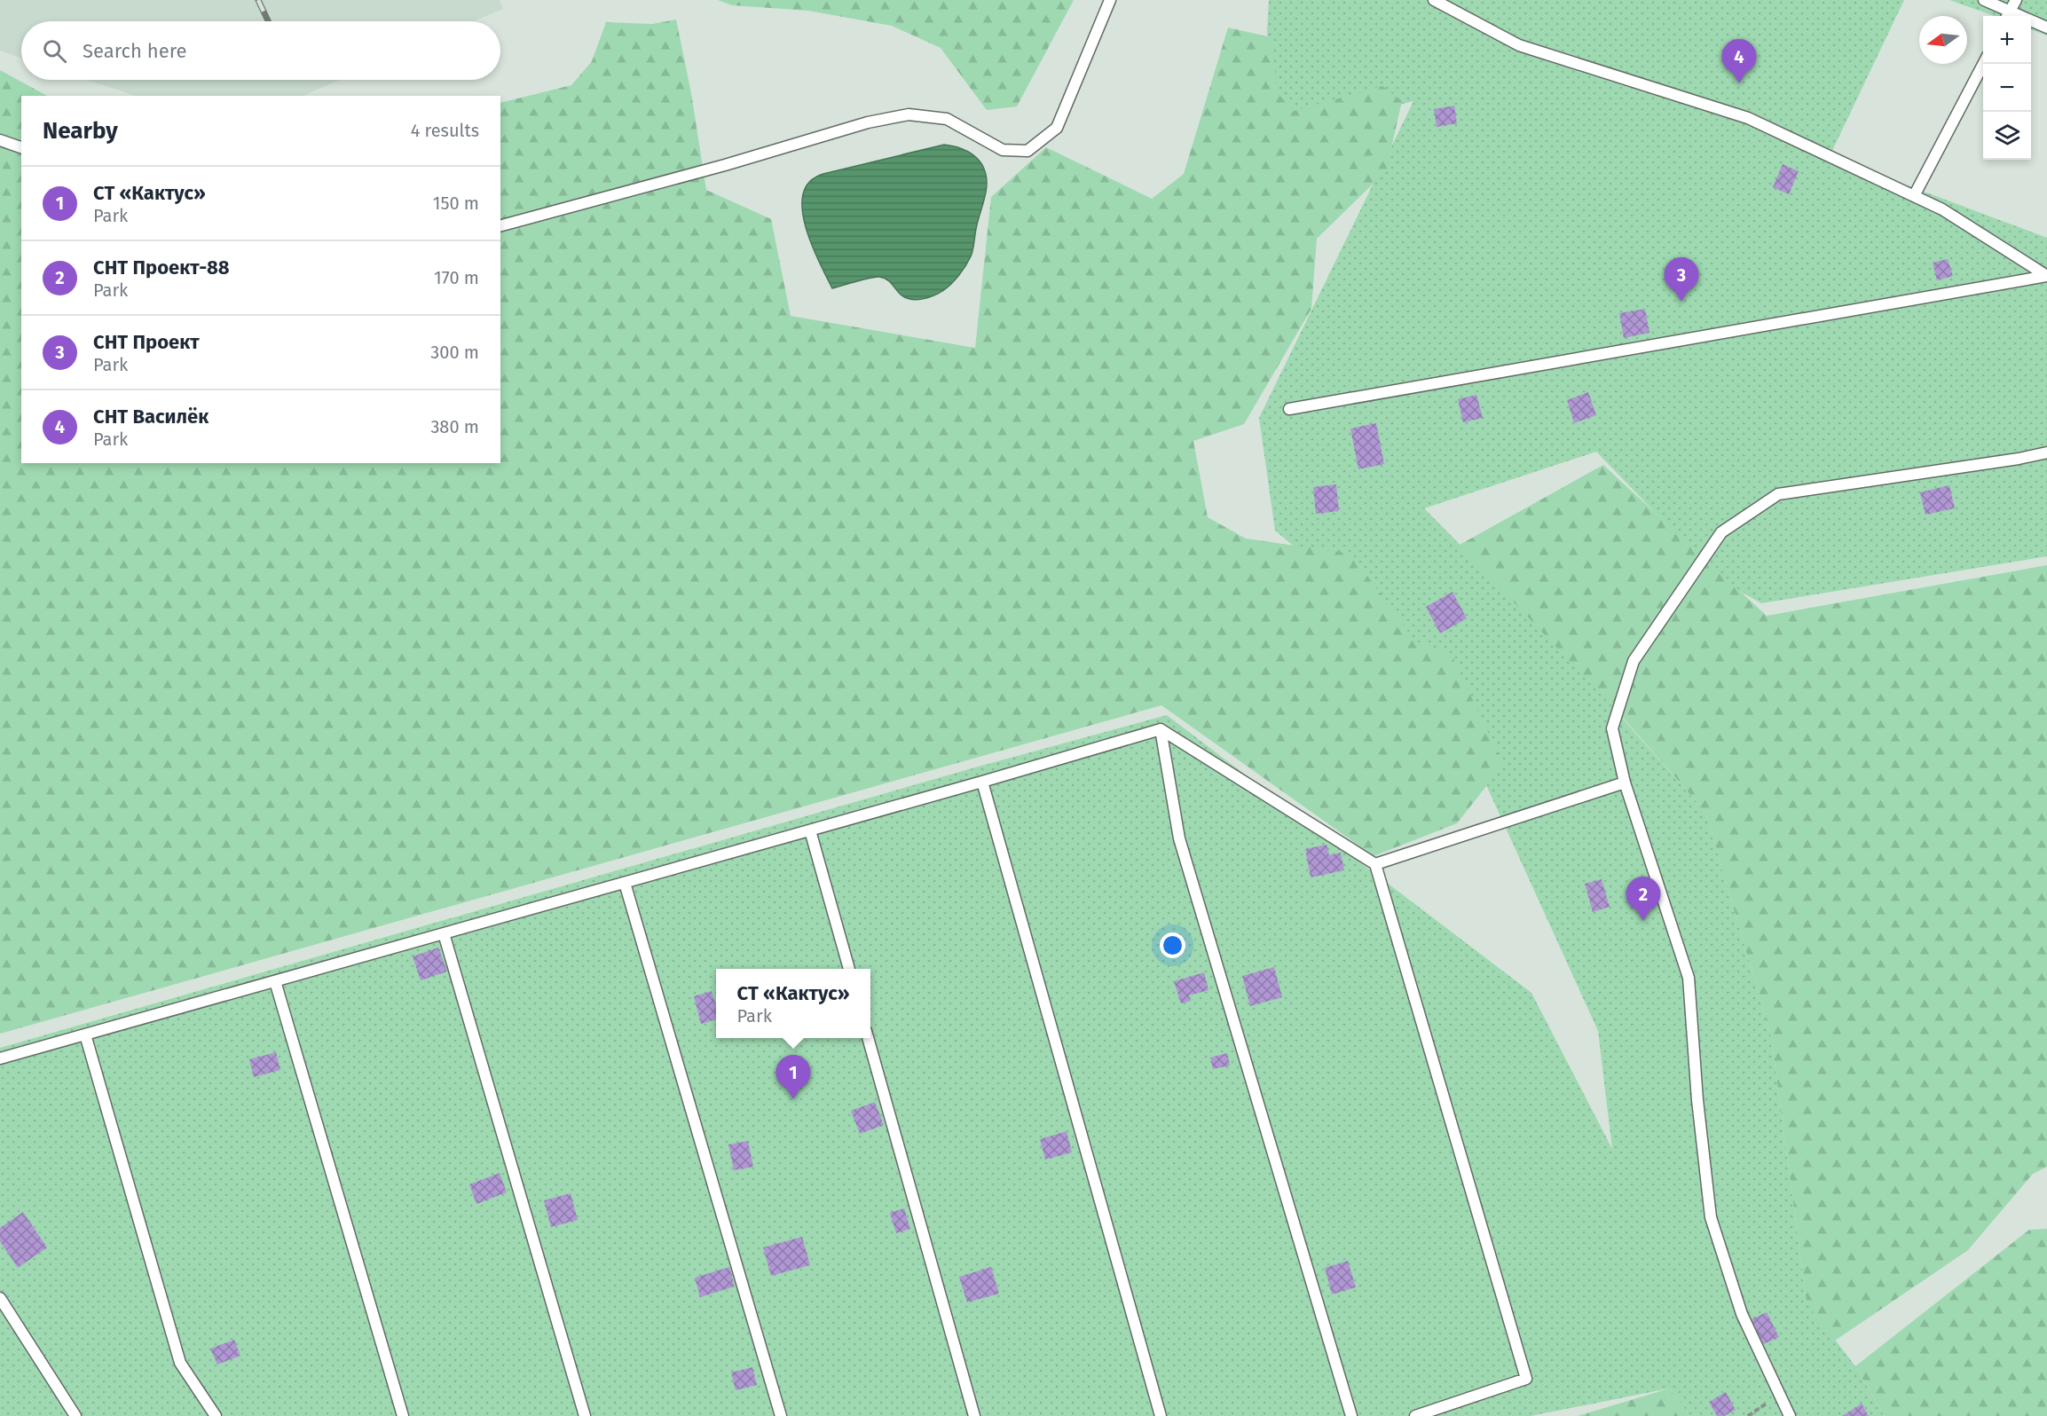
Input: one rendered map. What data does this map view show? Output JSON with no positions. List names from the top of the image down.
{
  "north": "left",
  "page": {
    "map_buttons": ["+", "−"],
    "search": "Search here",
    "pins": [
      "4",
      "3",
      "2",
      "1"
    ],
    "heading": ["Nearby", "4 results"],
    "list": [
      {
        "mark": "1",
        "name": "СТ «Кактус»",
        "note": "Park",
        "value": "150 m"
      },
      {
        "mark": "2",
        "name": "СНТ Проект-88",
        "note": "Park",
        "value": "170 m"
      },
      {
        "mark": "3",
        "name": "СНТ Проект",
        "note": "Park",
        "value": "300 m"
      },
      {
        "mark": "4",
        "name": "СНТ Василёк",
        "note": "Park",
        "value": "380 m"
      }
    ],
    "popup": ["СТ «Кактус»", "Park"]
  }
}
